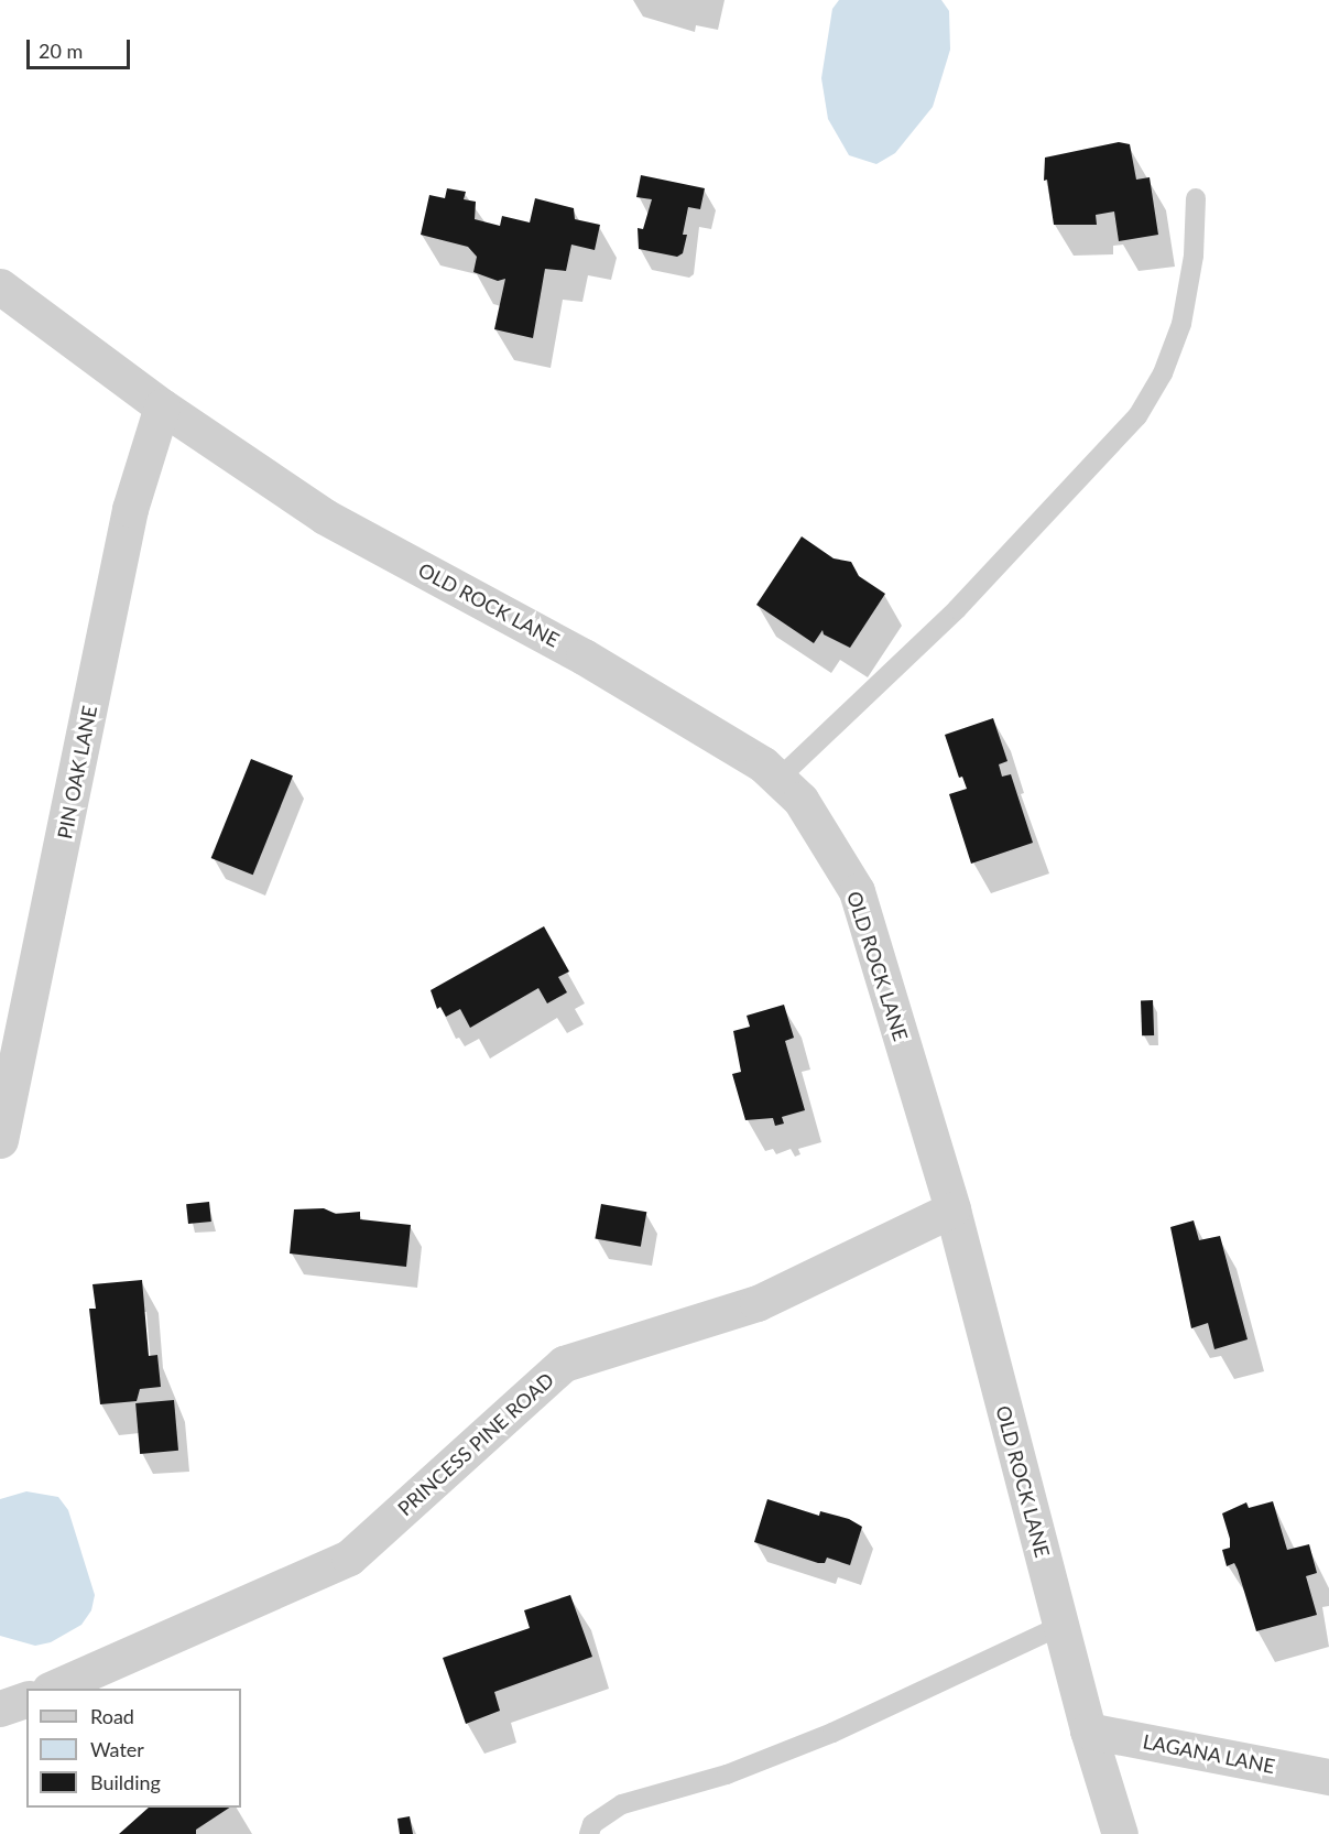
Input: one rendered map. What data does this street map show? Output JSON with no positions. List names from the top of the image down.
{
  "streets": {
    "street": [
      "OLD ROCK LANE",
      "PIN OAK LANE",
      "PRINCESS PINE ROAD",
      "LAGANA LANE"
    ]
  },
  "crossings": [
    ["OLD ROCK LANE", "PIN OAK LANE"],
    ["OLD ROCK LANE", "PRINCESS PINE ROAD"],
    ["OLD ROCK LANE", "LAGANA LANE"]
  ],
  "legend": ["Road", "Water", "Building"],
  "scale_bar": "20 m"
}
